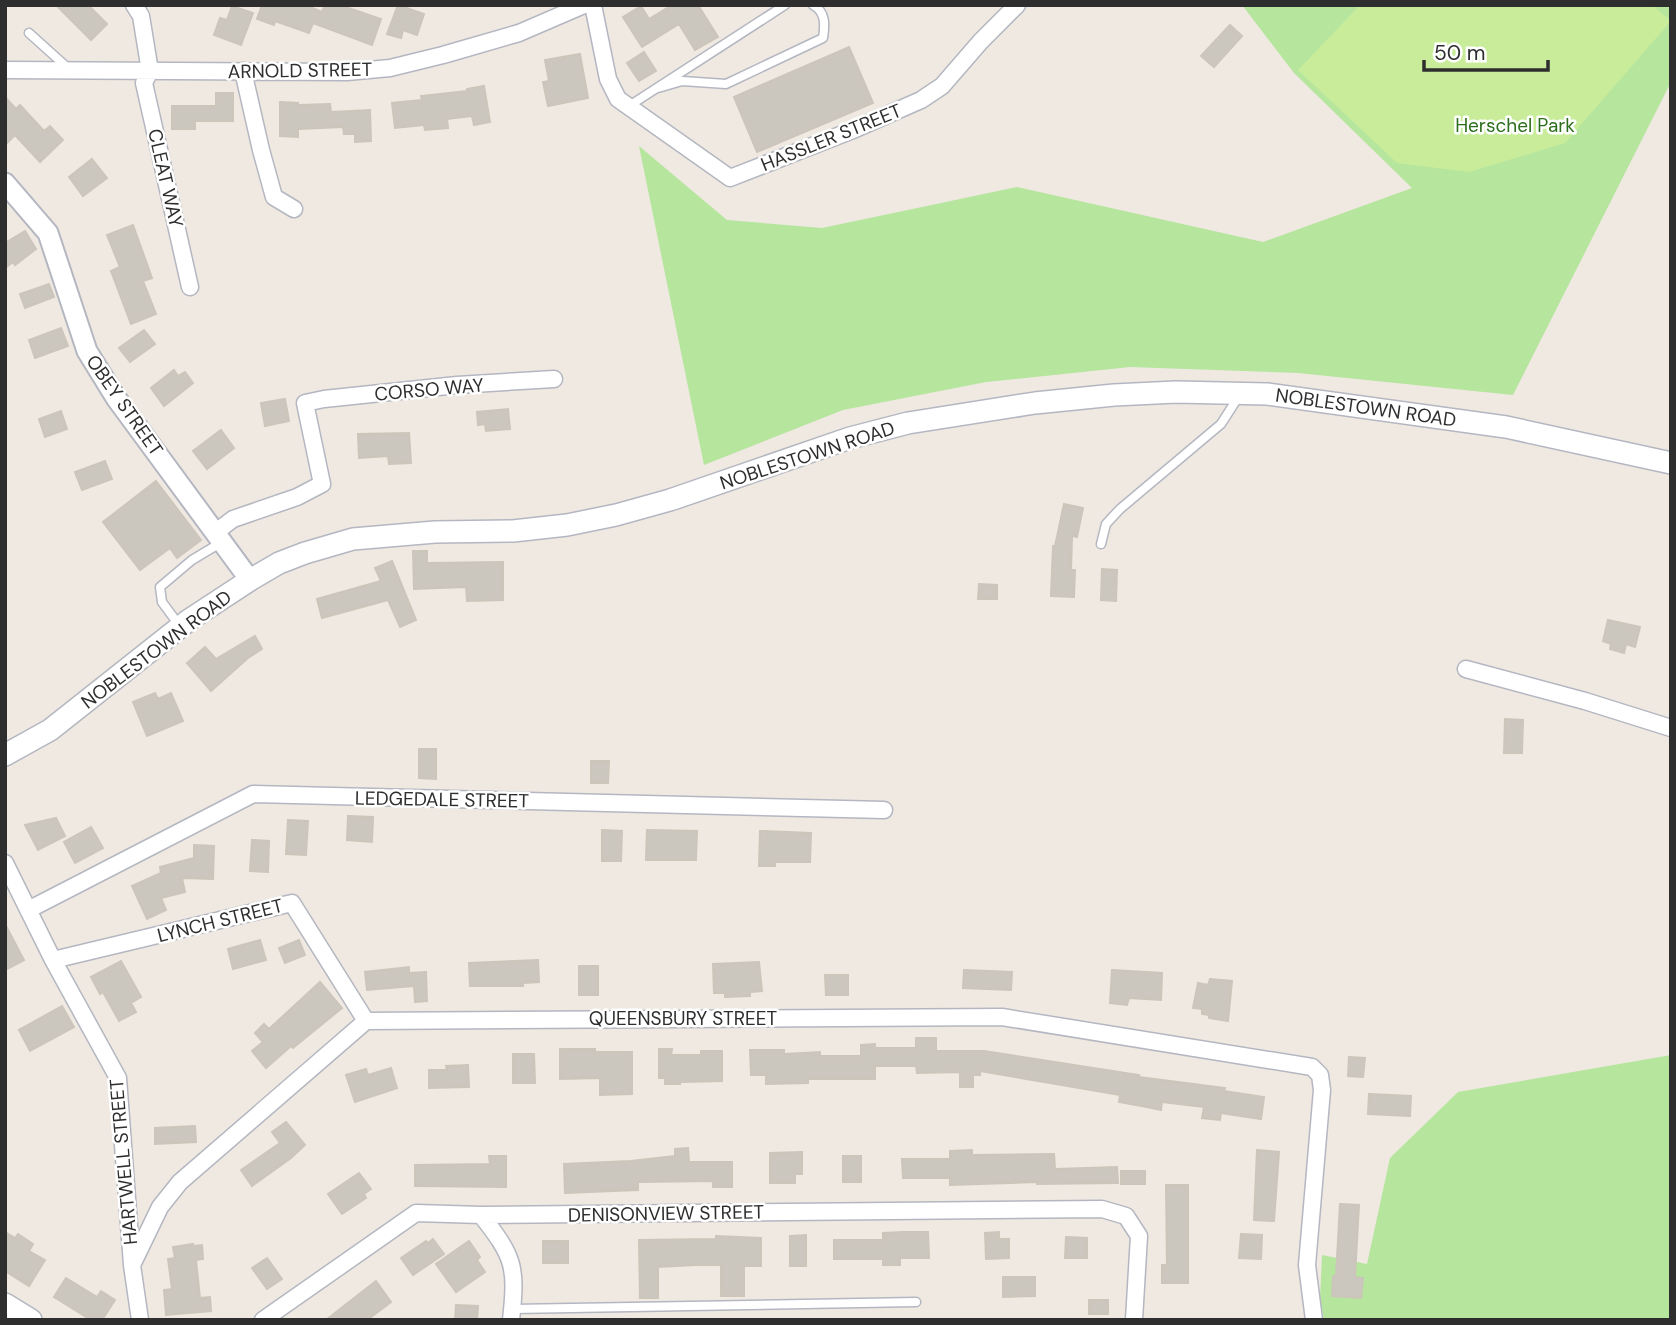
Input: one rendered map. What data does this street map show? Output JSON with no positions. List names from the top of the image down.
{
  "streets": {
    "main road": ["NOBLESTOWN ROAD"],
    "street": [
      "ARNOLD STREET",
      "HASSLER STREET",
      "CLEAT WAY",
      "CORSO WAY",
      "OBEY STREET",
      "LEDGEDALE STREET",
      "LYNCH STREET",
      "QUEENSBURY STREET",
      "HARTWELL STREET",
      "DENISONVIEW STREET"
    ]
  },
  "crossings": [
    ["ARNOLD STREET", "CLEAT WAY"],
    ["CORSO WAY", "OBEY STREET"],
    ["OBEY STREET", "NOBLESTOWN ROAD"],
    ["LEDGEDALE STREET", "HARTWELL STREET"],
    ["LYNCH STREET", "QUEENSBURY STREET"],
    ["LYNCH STREET", "HARTWELL STREET"]
  ],
  "parks": ["Herschel Park"],
  "scale_bar": "50 m"
}
